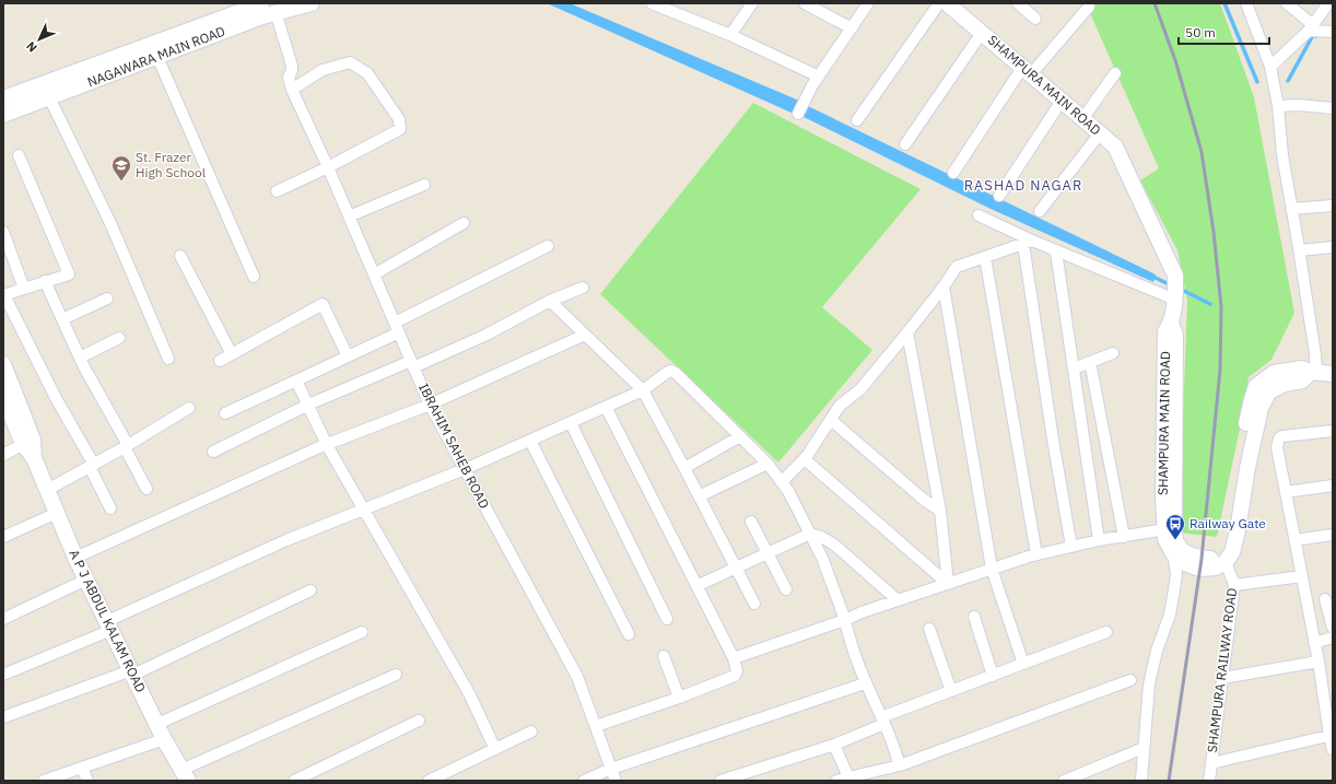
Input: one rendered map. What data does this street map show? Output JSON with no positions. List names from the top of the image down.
{
  "streets": {
    "street": [
      "NAGAWARA MAIN ROAD",
      "SHAMPURA MAIN ROAD",
      "IBRAHIM SAHEB ROAD",
      "A P J ABDUL KALAM ROAD",
      "SHAMPURA RAILWAY ROAD"
    ]
  },
  "districts": ["RASHAD NAGAR"],
  "places": {
    "school or university": ["St. Frazer High School"],
    "bus stop": ["Railway Gate"]
  },
  "scale_bar": "50 m",
  "north": "bottom left"
}
